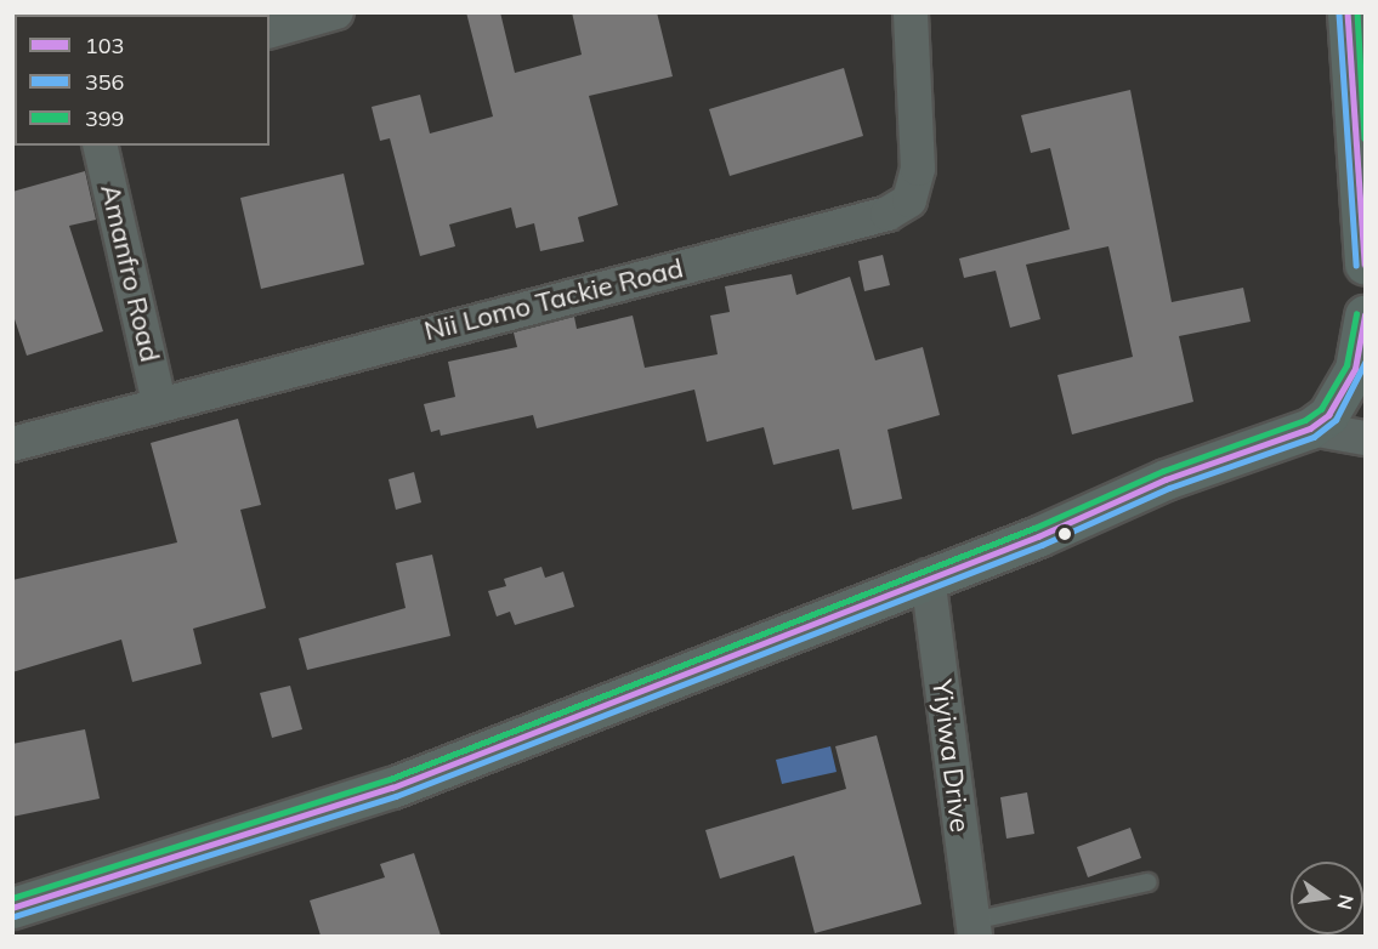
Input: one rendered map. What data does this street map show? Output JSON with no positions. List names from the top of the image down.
{
  "streets": {
    "street": ["Amanfro Road", "Nii Lomo Tackie Road", "Yiyiwa Drive"]
  },
  "crossings": [
    ["Amanfro Road", "Nii Lomo Tackie Road"]
  ],
  "lines": ["transit line 103", "transit line 399", "transit line 356"],
  "legend": ["103", "356", "399"],
  "north": "right"
}
